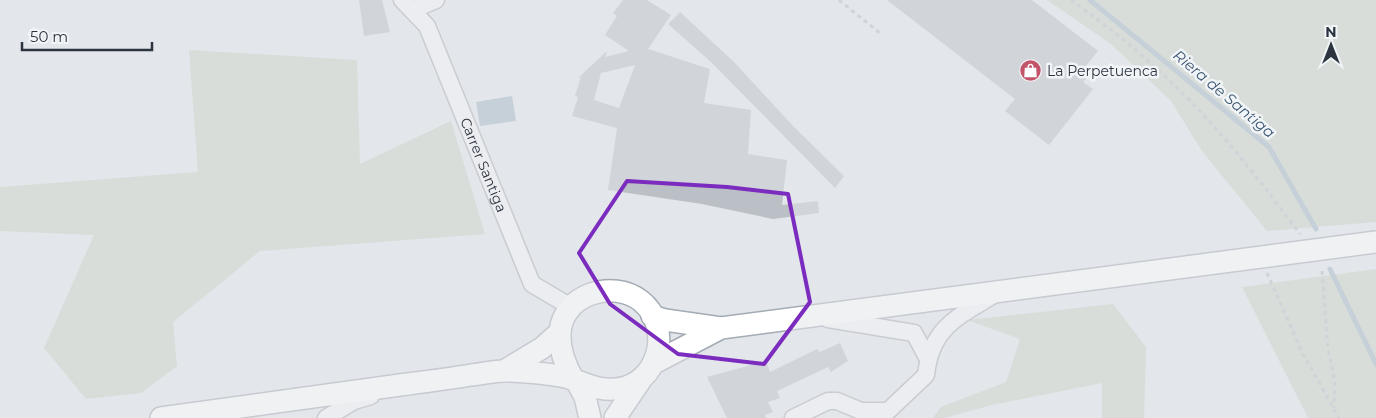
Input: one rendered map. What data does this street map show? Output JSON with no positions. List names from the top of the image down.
{
  "streets": {
    "street": ["Carrer Santiga"]
  },
  "water": ["Riera de Santiga"],
  "places": {
    "shop": ["La Perpetuenca"]
  },
  "scale_bar": "50 m",
  "north": "top"
}
